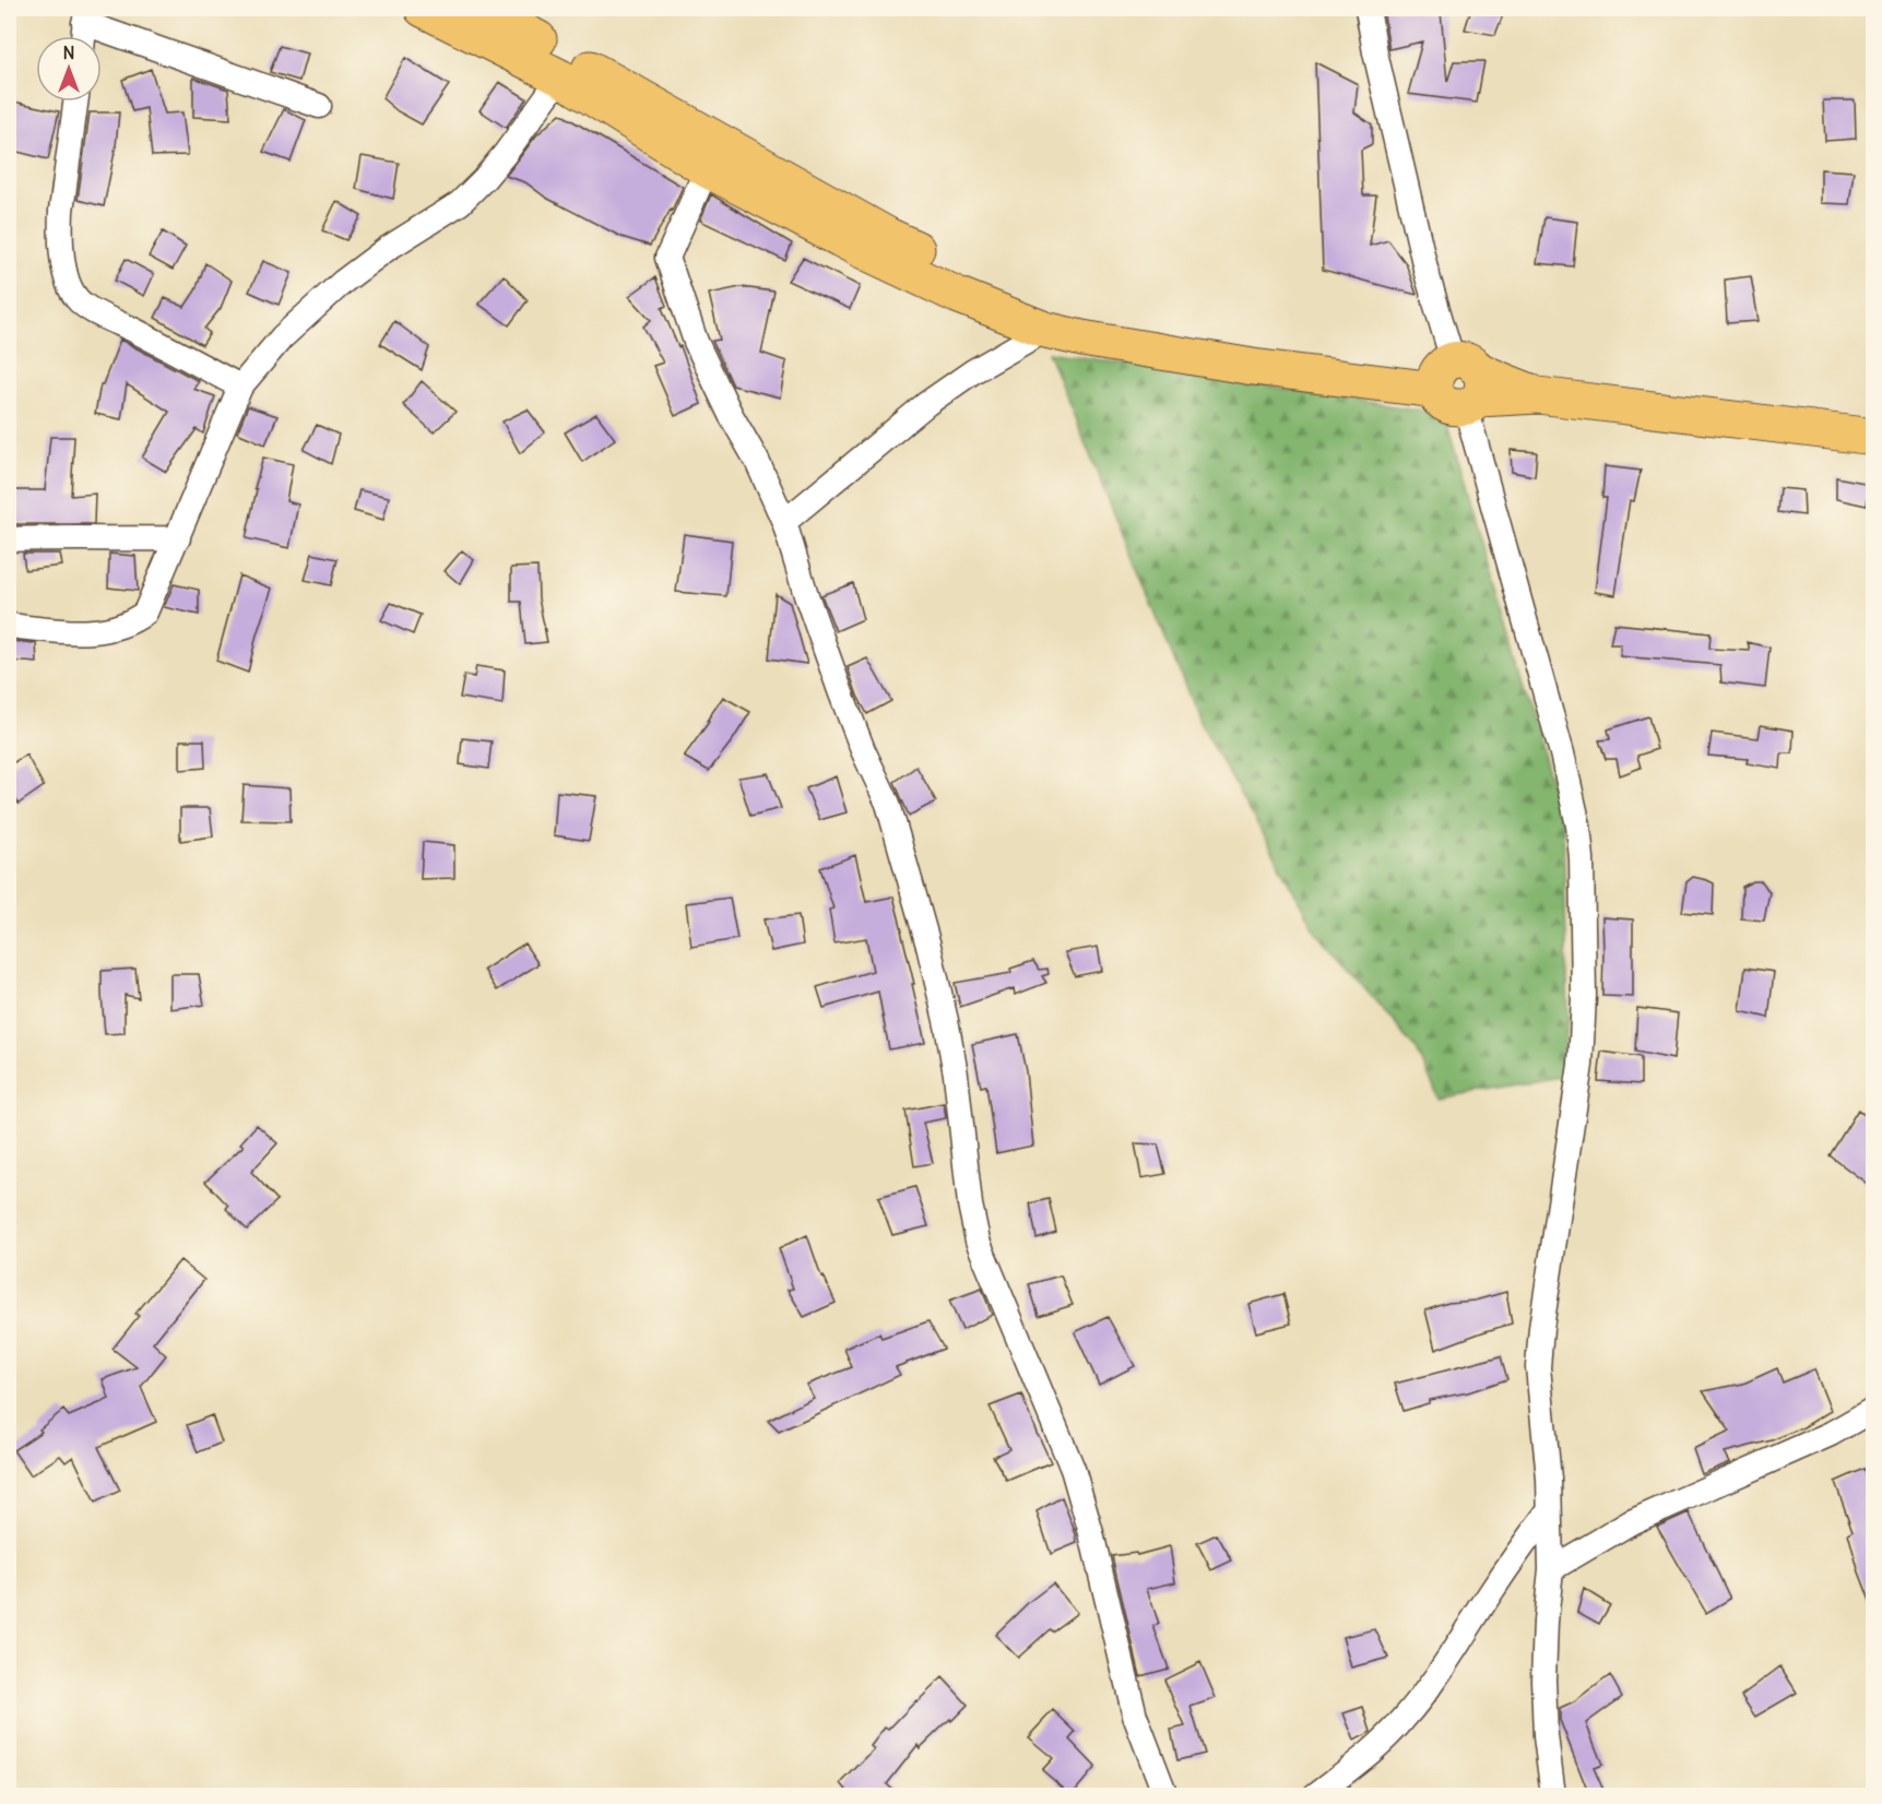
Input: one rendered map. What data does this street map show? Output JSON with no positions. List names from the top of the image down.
{
  "north": "top"
}
